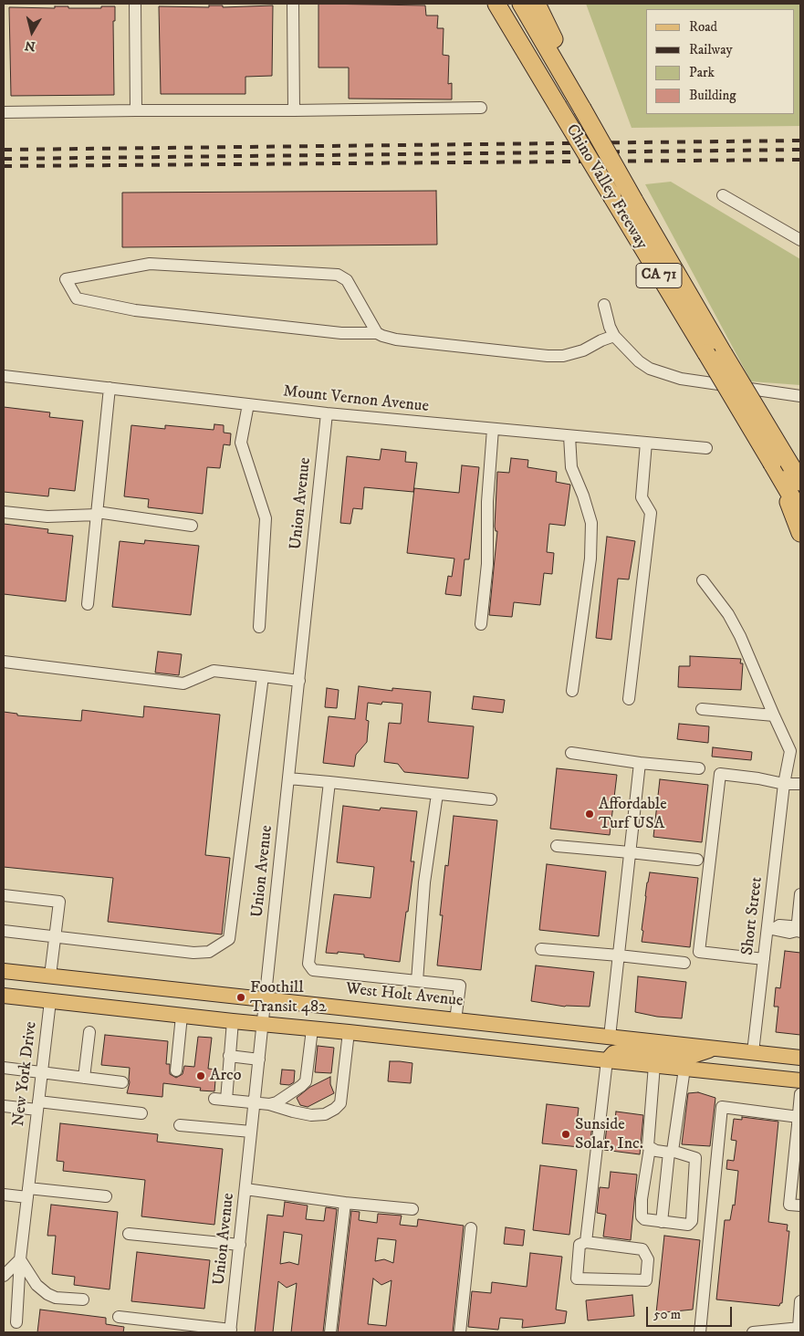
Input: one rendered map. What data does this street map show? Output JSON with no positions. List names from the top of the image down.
{
  "streets": {
    "highway": ["Chino Valley Freeway", "CA 71"],
    "main road": ["West Holt Avenue"],
    "street": [
      "Mount Vernon Avenue",
      "Union Avenue",
      "Short Street",
      "New York Drive"
    ]
  },
  "crossings": [
    ["Mount Vernon Avenue", "Union Avenue"],
    ["Union Avenue", "West Holt Avenue"],
    ["Short Street", "West Holt Avenue"]
  ],
  "places": [
    "Affordable Turf USA",
    "Foothill Transit 482",
    "Arco",
    "Sunside Solar, Inc."
  ],
  "legend": [
    "Road",
    "Railway",
    "Park",
    "Building"
  ],
  "scale_bar": "50 m",
  "north": "bottom"
}
